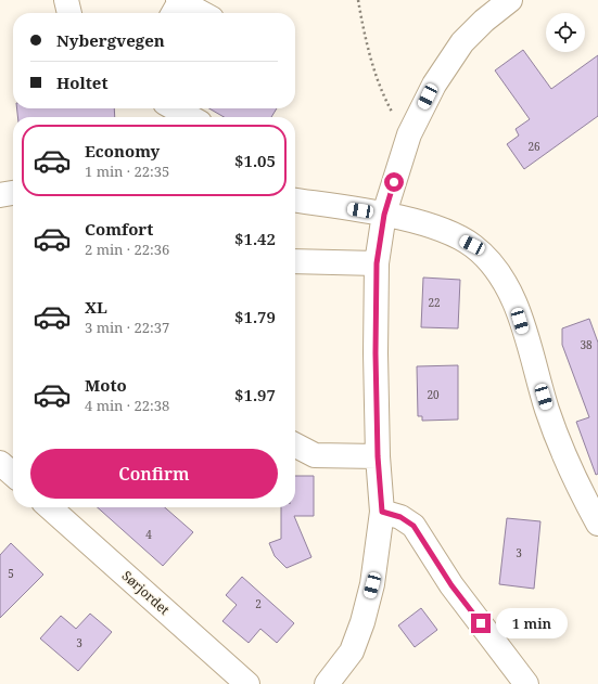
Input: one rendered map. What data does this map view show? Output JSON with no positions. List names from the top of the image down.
{
  "streets": {
    "street": ["Sørjordet"]
  },
  "house_numbers": [
    "26",
    "22",
    "38",
    "20",
    "4",
    "3",
    "5",
    "2",
    "3"
  ],
  "page": {
    "banner": ["Nybergvegen", "Holtet"],
    "list": [
      {
        "name": "Economy",
        "note": "1 min · 22:35",
        "value": "$1.05"
      },
      {
        "name": "Comfort",
        "note": "2 min · 22:36",
        "value": "$1.42"
      },
      {
        "name": "XL",
        "note": "3 min · 22:37",
        "value": "$1.79"
      },
      {
        "name": "Moto",
        "note": "4 min · 22:38",
        "value": "$1.97"
      }
    ],
    "buttons": "Confirm",
    "bubble": "1 min"
  }
}
